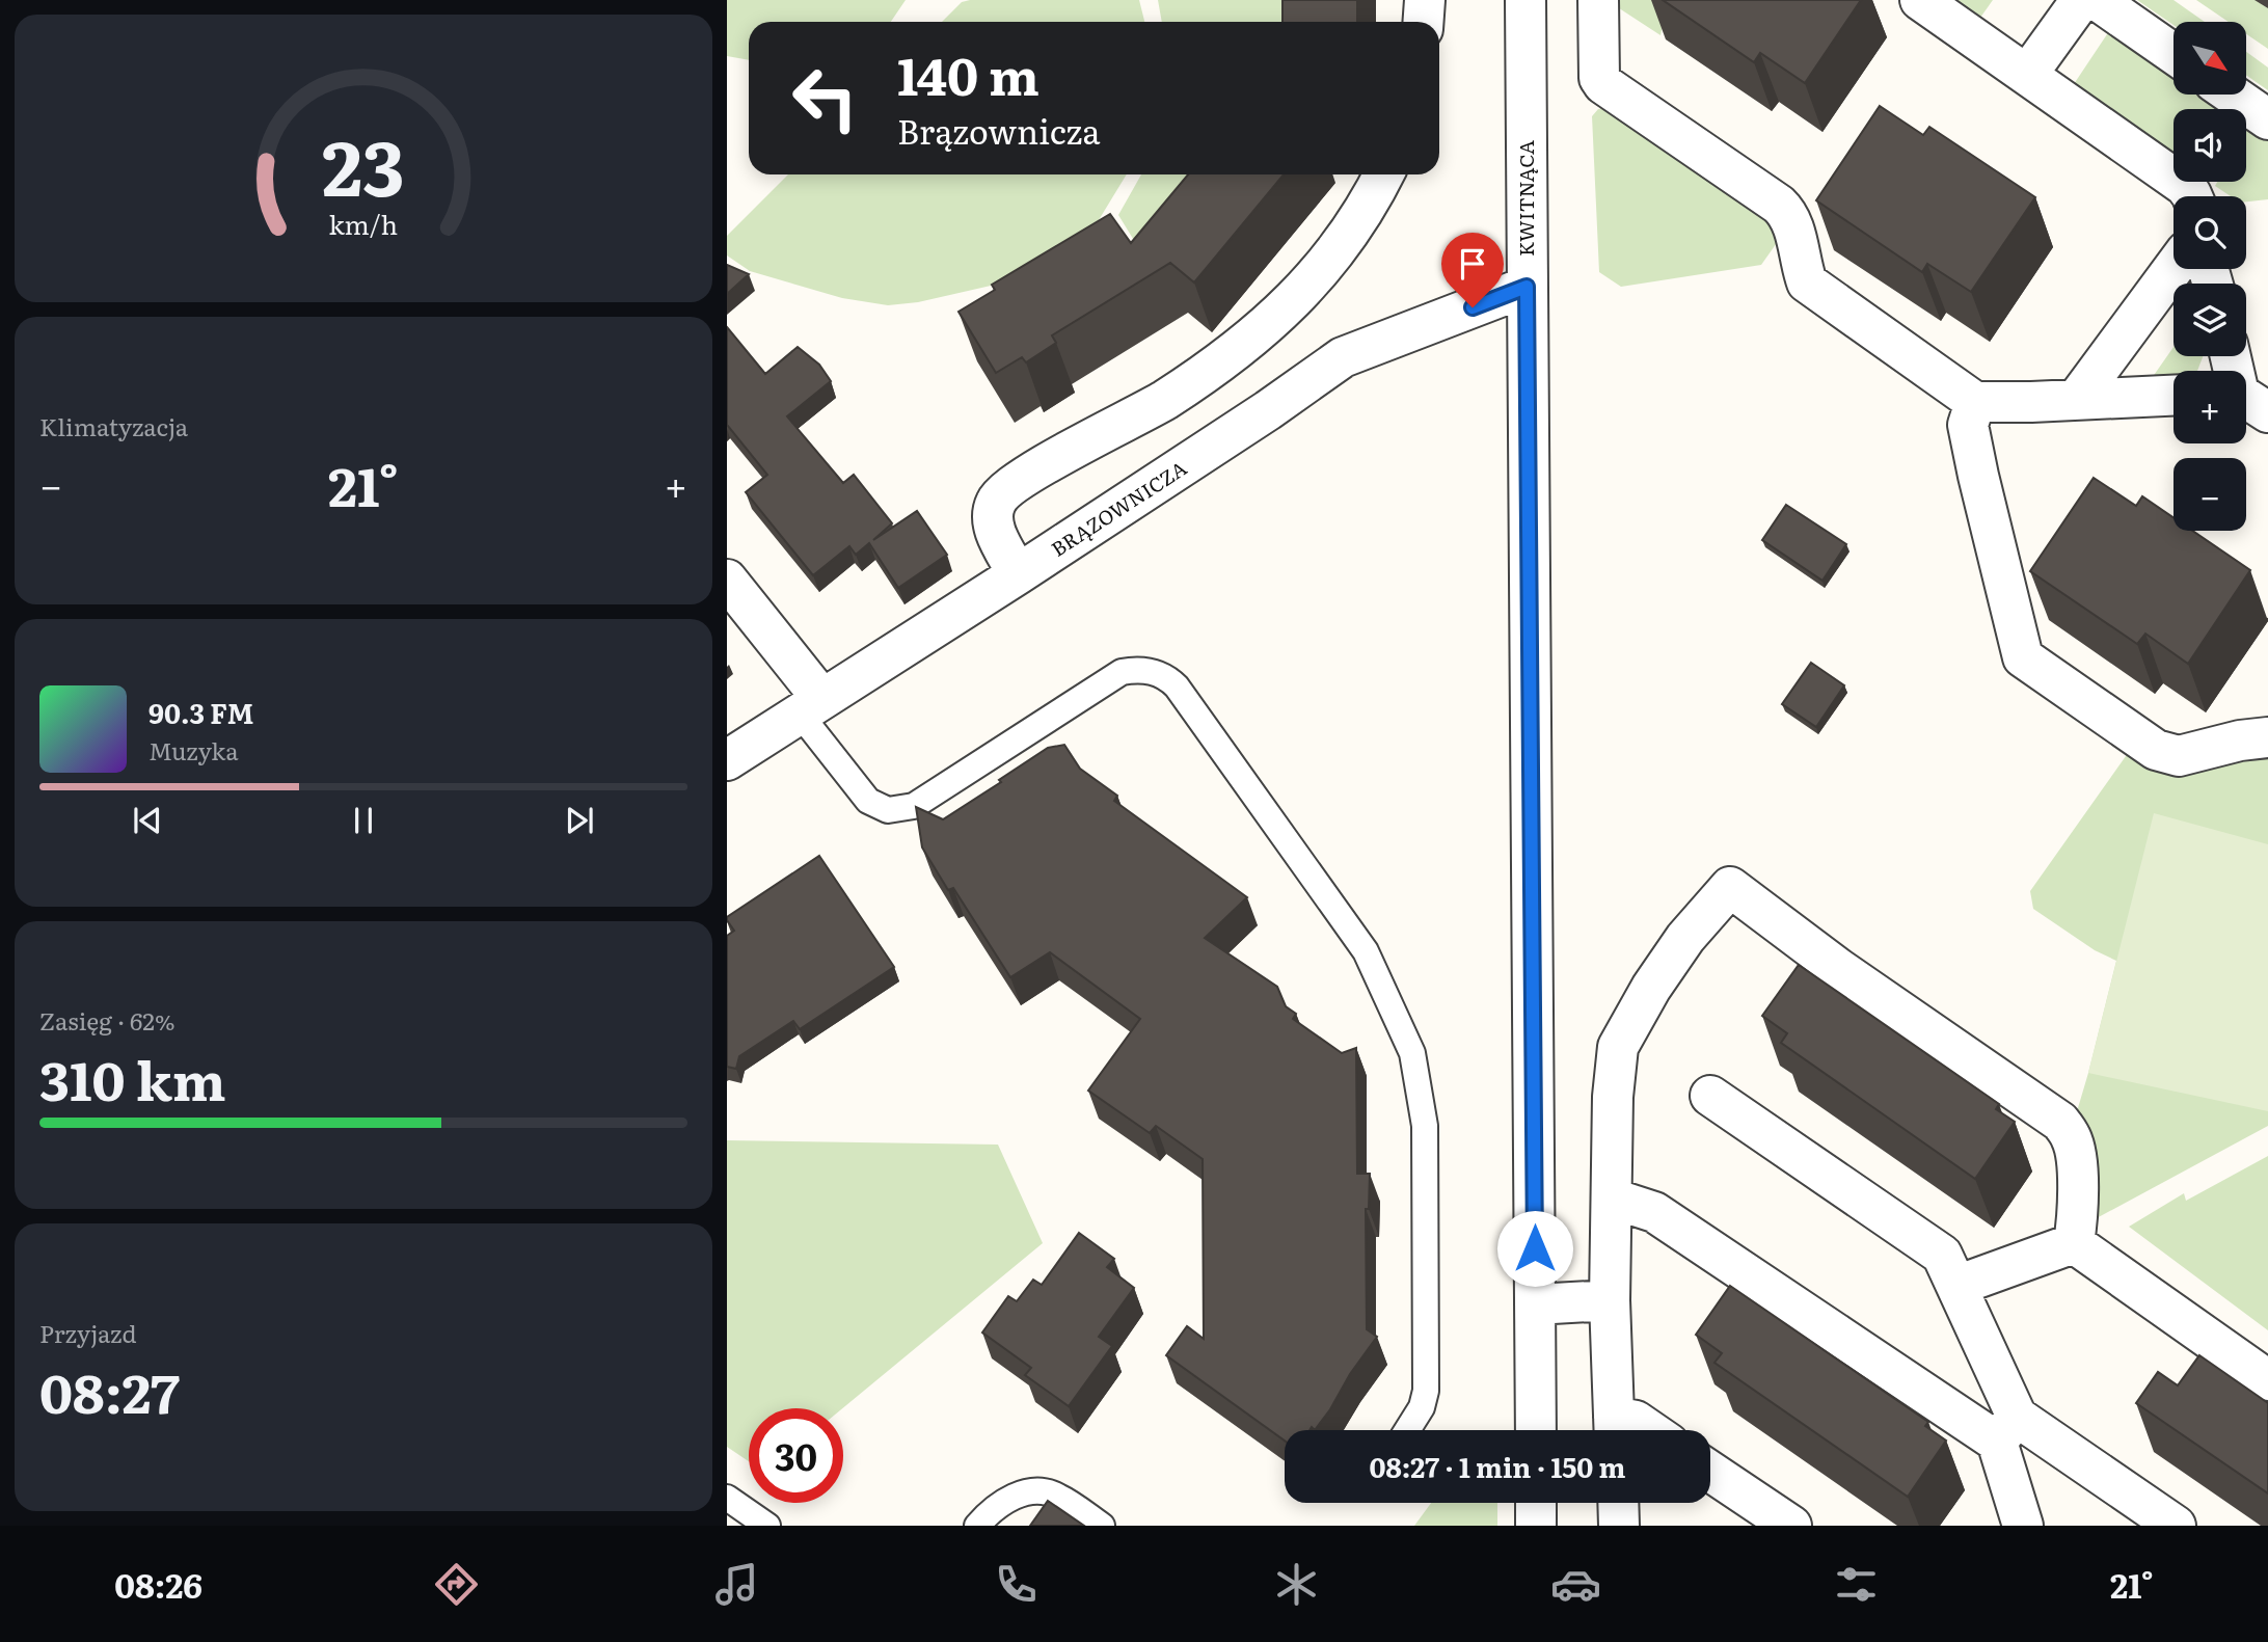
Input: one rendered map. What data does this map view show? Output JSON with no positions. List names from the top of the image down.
{
  "streets": {
    "street": ["KWITNĄCA", "BRĄZOWNICZA"]
  },
  "crossings": [
    ["KWITNĄCA", "BRĄZOWNICZA"]
  ],
  "north": "bottom right",
  "page": {
    "map_buttons": ["+", "−"],
    "turn": ["140 m", "Brązownicza"],
    "tile": [
      "Klimatyzacja",
      ["Zasięg · 62%", "310 km"],
      ["Przyjazd", "08:27"]
    ],
    "heat": ["−", "21°", "+"],
    "song": ["90.3 FM", "Muzyka"],
    "limit": "30",
    "trip": "08:27 · 1 min · 150 m",
    "tabs": ["08:26", "21°"],
    "gauge": ["23", "km/h"]
  }
}
